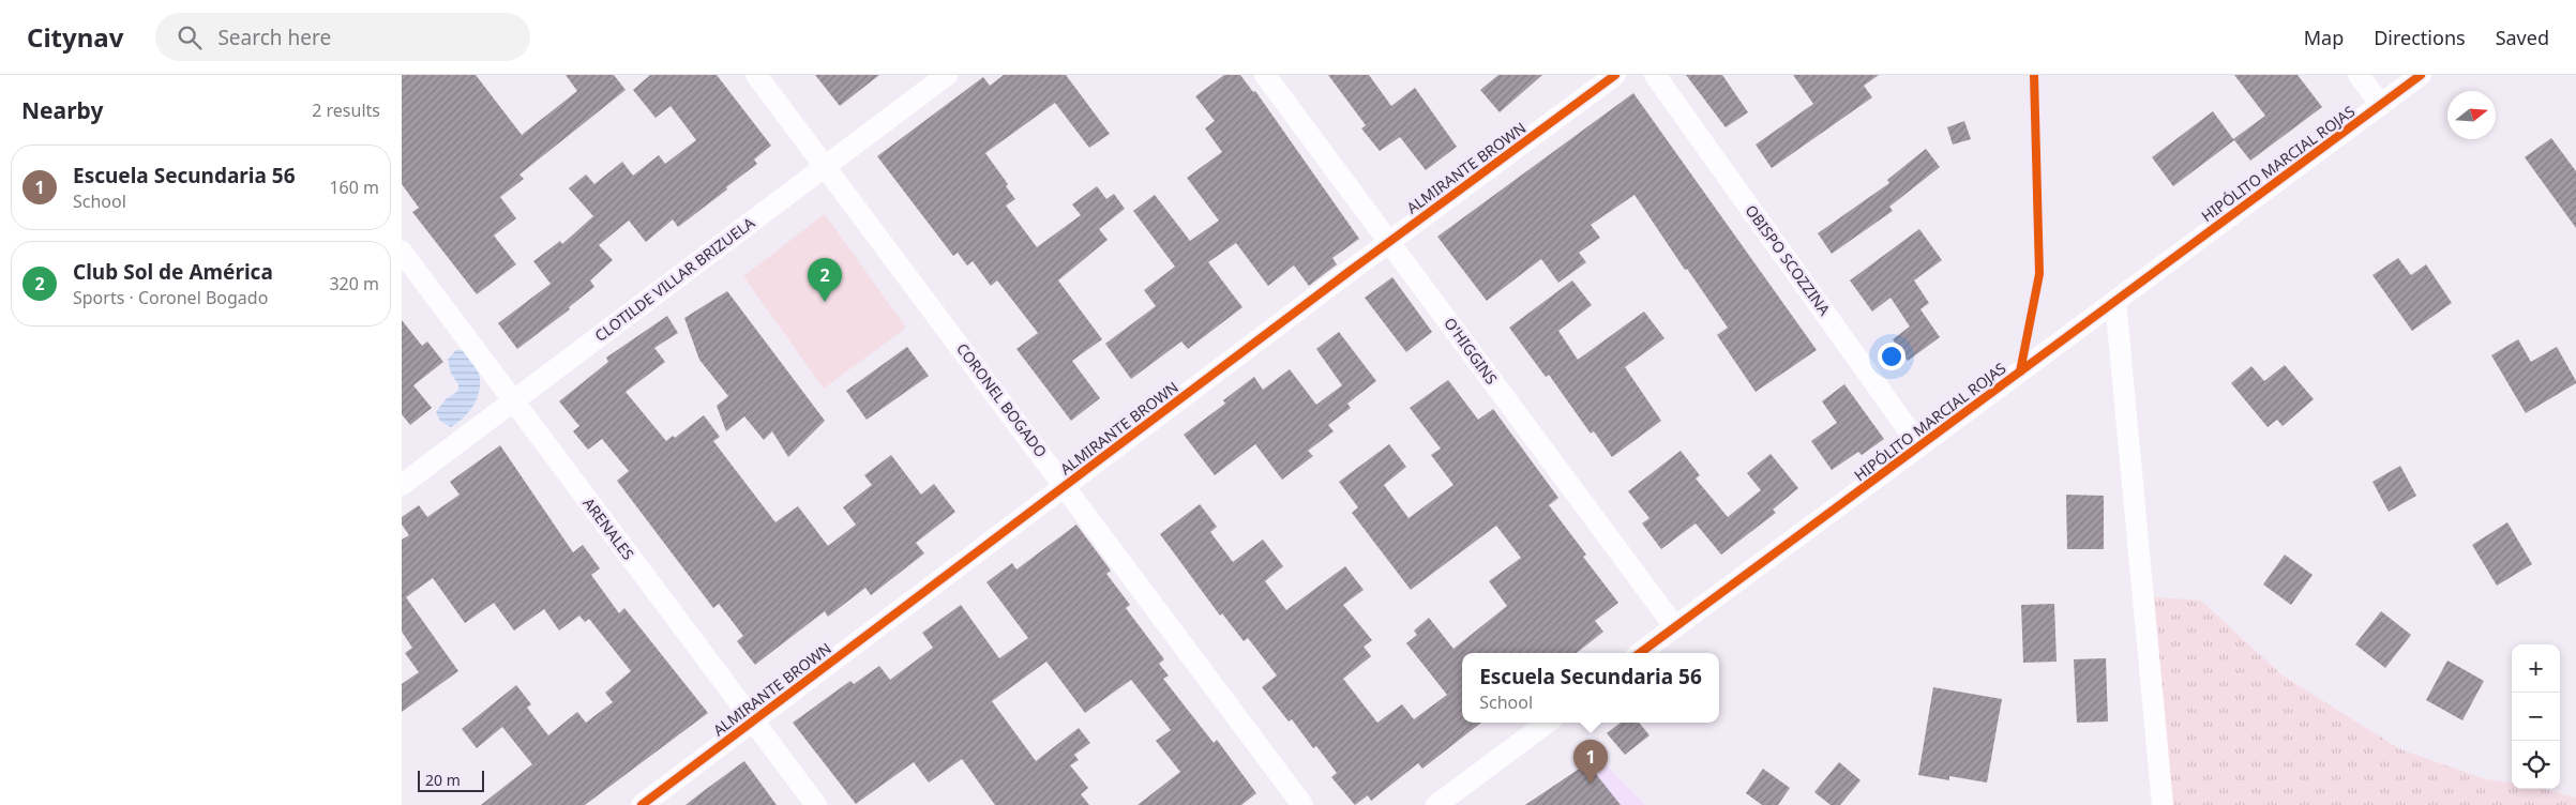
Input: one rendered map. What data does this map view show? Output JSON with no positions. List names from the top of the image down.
{
  "streets": {
    "street": [
      "HIPÓLITO MARCIAL ROJAS",
      "ALMIRANTE BROWN",
      "OBISPO SCOZZINA",
      "CLOTILDE VILLAR BRIZUELA",
      "O'HIGGINS",
      "CORONEL BOGADO",
      "ARENALES"
    ]
  },
  "crossings": [
    ["HIPÓLITO MARCIAL ROJAS", "OBISPO SCOZZINA"],
    ["HIPÓLITO MARCIAL ROJAS", "O'HIGGINS"],
    ["ALMIRANTE BROWN", "O'HIGGINS"],
    ["ALMIRANTE BROWN", "CORONEL BOGADO"],
    ["ALMIRANTE BROWN", "ARENALES"],
    ["CLOTILDE VILLAR BRIZUELA", "CORONEL BOGADO"],
    ["CLOTILDE VILLAR BRIZUELA", "ARENALES"]
  ],
  "scale_bar": "20 m",
  "north": "right",
  "page": {
    "header": "Citynav",
    "search": "Search here",
    "nav": ["Map", "Directions", "Saved"],
    "heading": ["Nearby", "2 results"],
    "list": [
      {
        "mark": "1",
        "name": "Escuela Secundaria 56",
        "note": "School",
        "value": "160 m"
      },
      {
        "mark": "2",
        "name": "Club Sol de América",
        "note": "Sports · Coronel Bogado",
        "value": "320 m"
      }
    ],
    "pins": ["2", "1"],
    "map_buttons": ["+", "−"],
    "popup": ["Escuela Secundaria 56", "School"],
    "scale": "20 m"
  }
}
